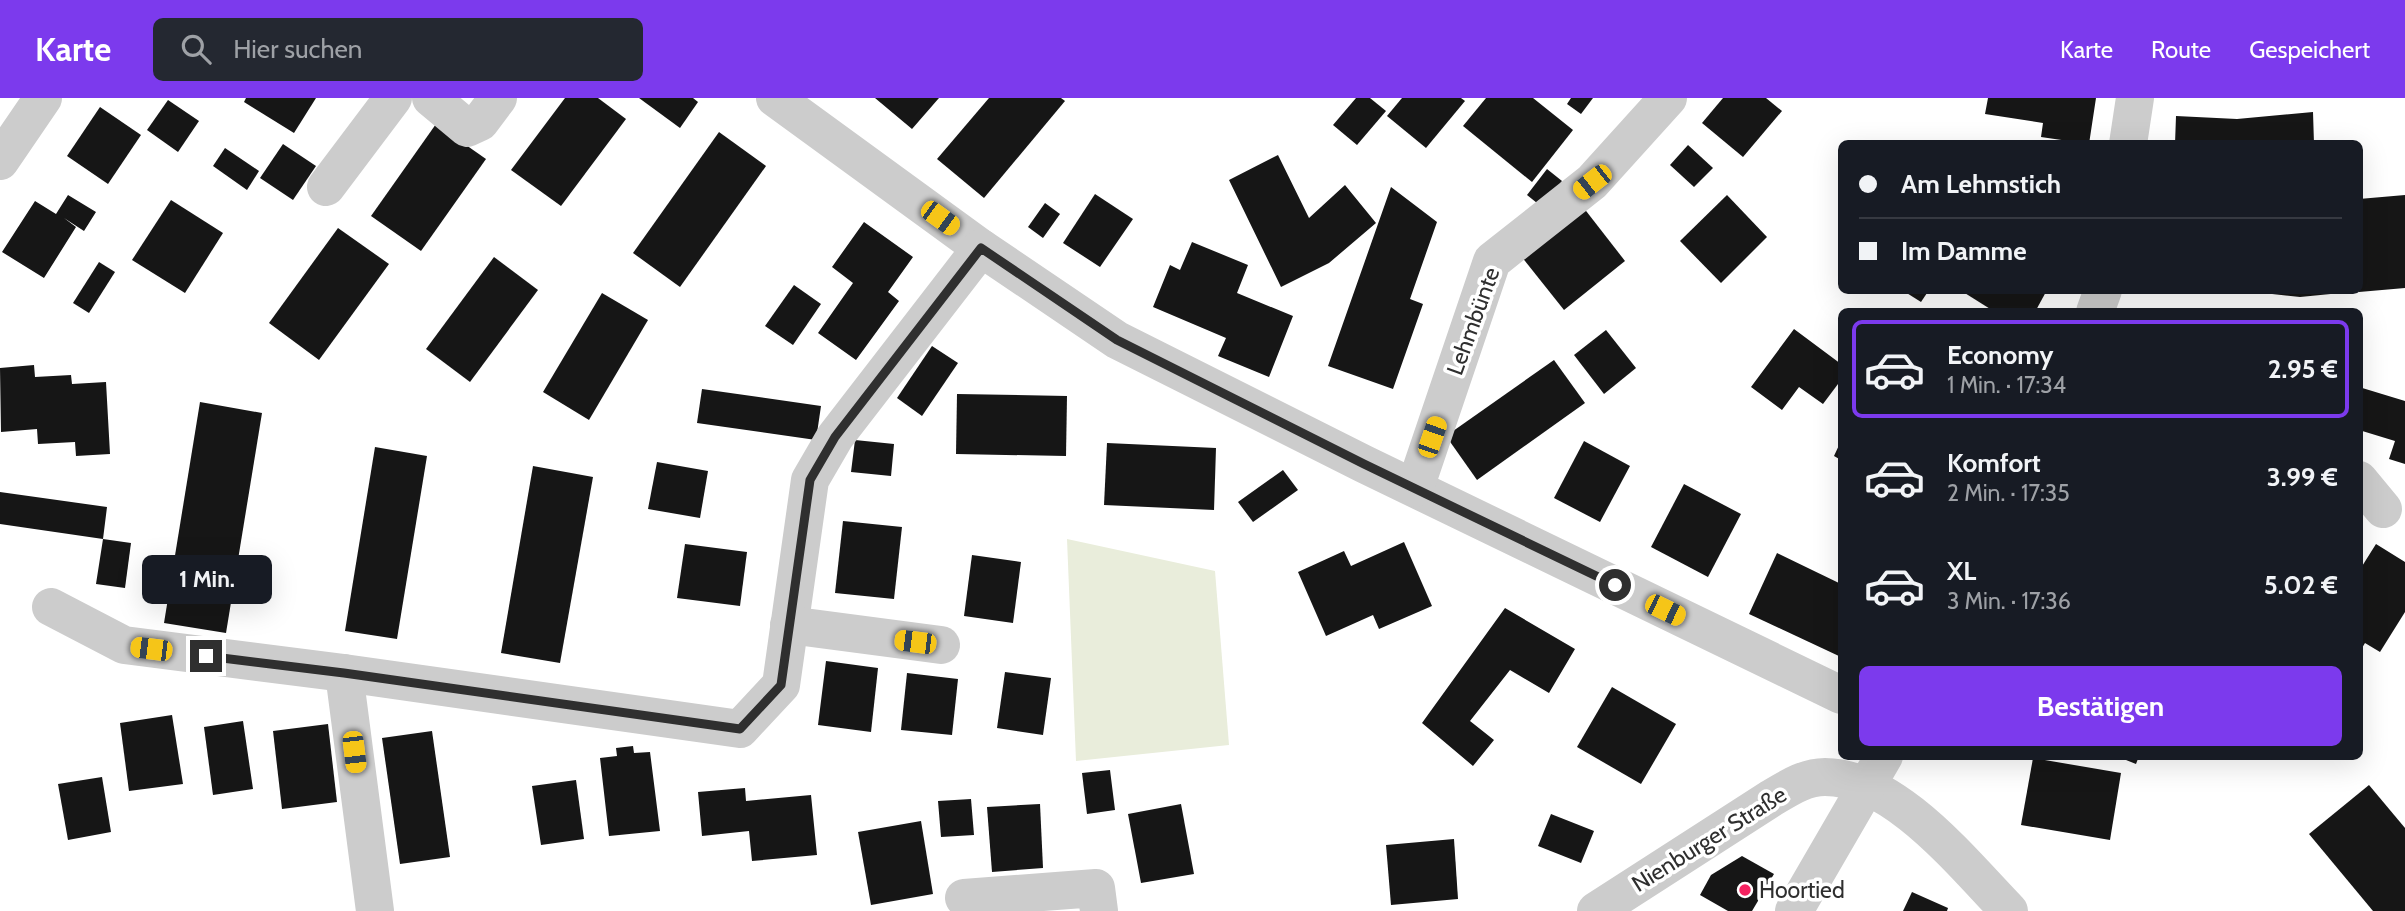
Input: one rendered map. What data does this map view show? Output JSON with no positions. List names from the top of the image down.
{
  "streets": {
    "street": ["Lehmbünte", "Nienburger Straße"]
  },
  "places": ["Hoortied"],
  "page": {
    "header": "Karte",
    "search": "Hier suchen",
    "nav": ["Karte", "Route", "Gespeichert"],
    "banner": ["Am Lehmstich", "Im Damme"],
    "list": [
      {
        "name": "Economy",
        "note": "1 Min. · 17:34",
        "value": "2.95 €"
      },
      {
        "name": "Komfort",
        "note": "2 Min. · 17:35",
        "value": "3.99 €"
      },
      {
        "name": "XL",
        "note": "3 Min. · 17:36",
        "value": "5.02 €"
      }
    ],
    "bubble": "1 Min.",
    "buttons": "Bestätigen"
  }
}
